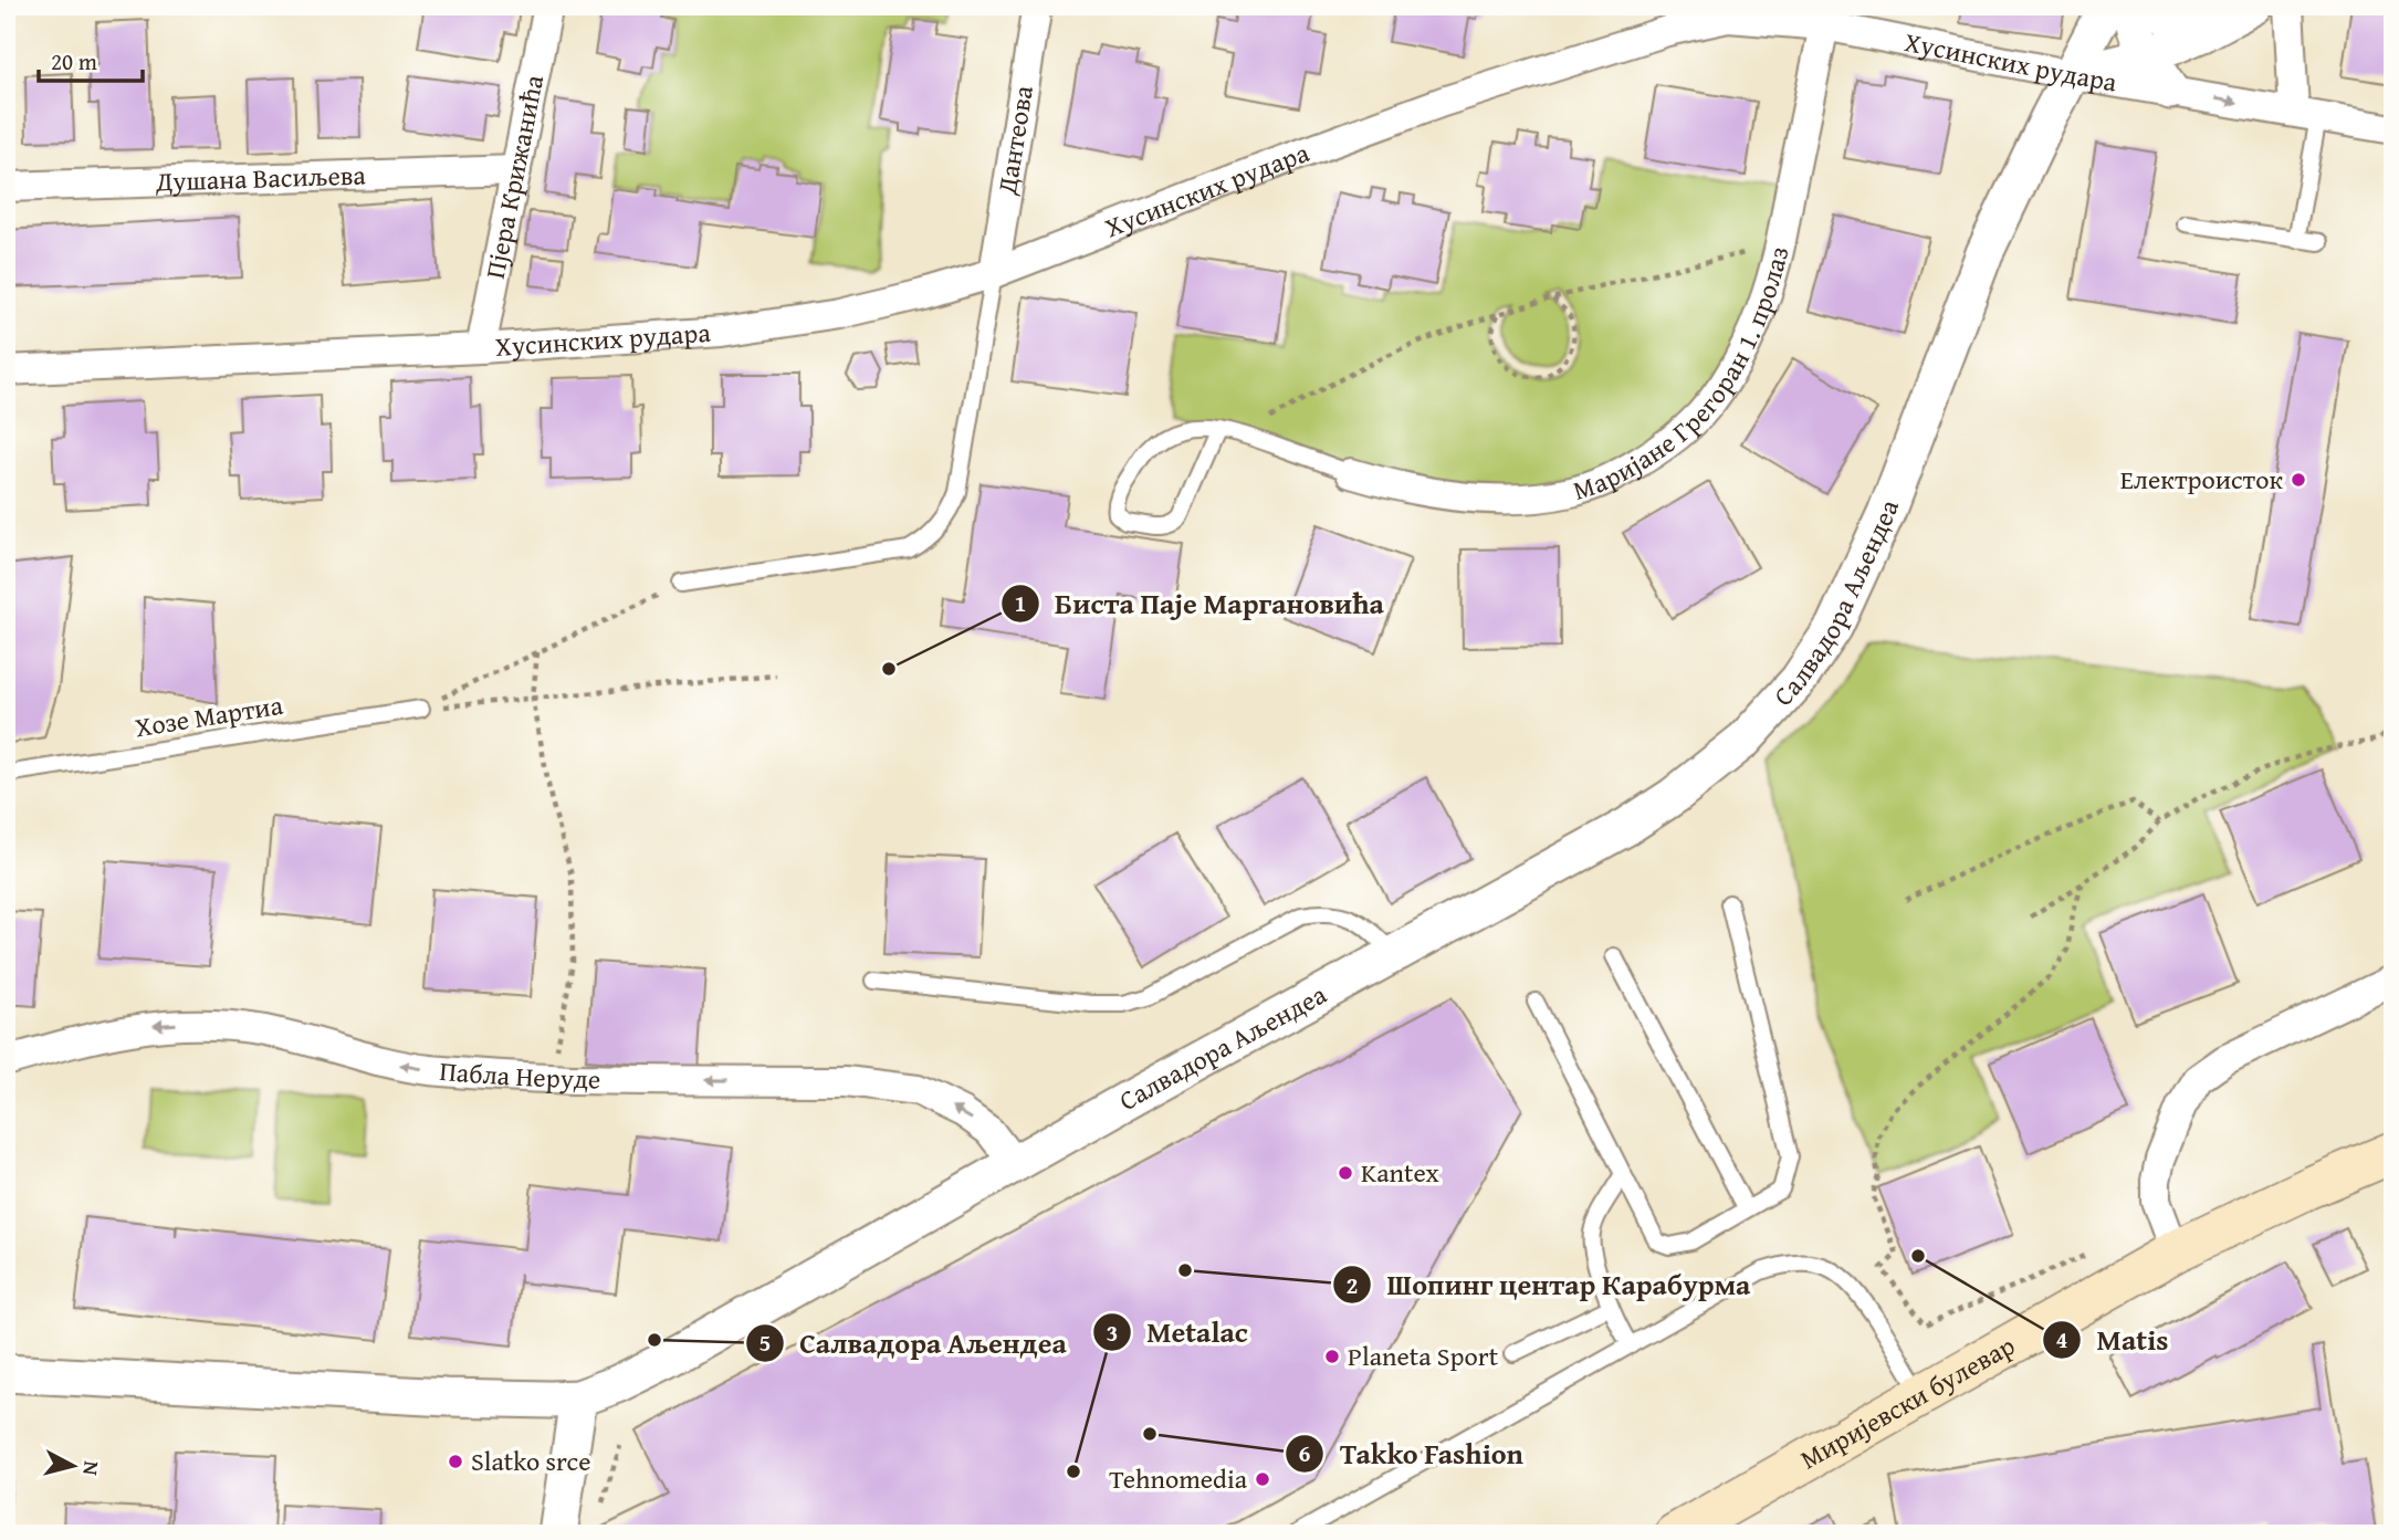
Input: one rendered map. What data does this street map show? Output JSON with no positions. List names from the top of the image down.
{
  "streets": {
    "main road": ["Миријевски булевар"],
    "street": [
      "Хусинских рудара",
      "Дантеова",
      "Пјера Крижанића",
      "Душана Васиљева",
      "Маријане Грегоран 1. пролаз",
      "Салвадора Аљендеа",
      "Пабла Неруде"
    ],
    "lane": ["Хозе Мартиа"]
  },
  "crossings": [
    ["Хусинских рудара", "Дантеова"],
    ["Хусинских рудара", "Пјера Крижанића"],
    ["Хусинских рудара", "Маријане Грегоран 1. пролаз"],
    ["Хусинских рудара", "Салвадора Аљендеа"],
    ["Пјера Крижанића", "Душана Васиљева"],
    ["Салвадора Аљендеа", "Пабла Неруде"]
  ],
  "one_way": ["Пабла Неруде"],
  "places": [
    "Електроисток",
    "Биста Паје Маргановића",
    "Kantex",
    "Matis",
    "Шопинг центар Карабурма",
    "Салвадора Аљендеа",
    "Planeta Sport",
    "Takko Fashion",
    "Slatko srce",
    "Metalac",
    "Tehnomedia"
  ],
  "scale_bar": "20 m",
  "north": "right"
}
